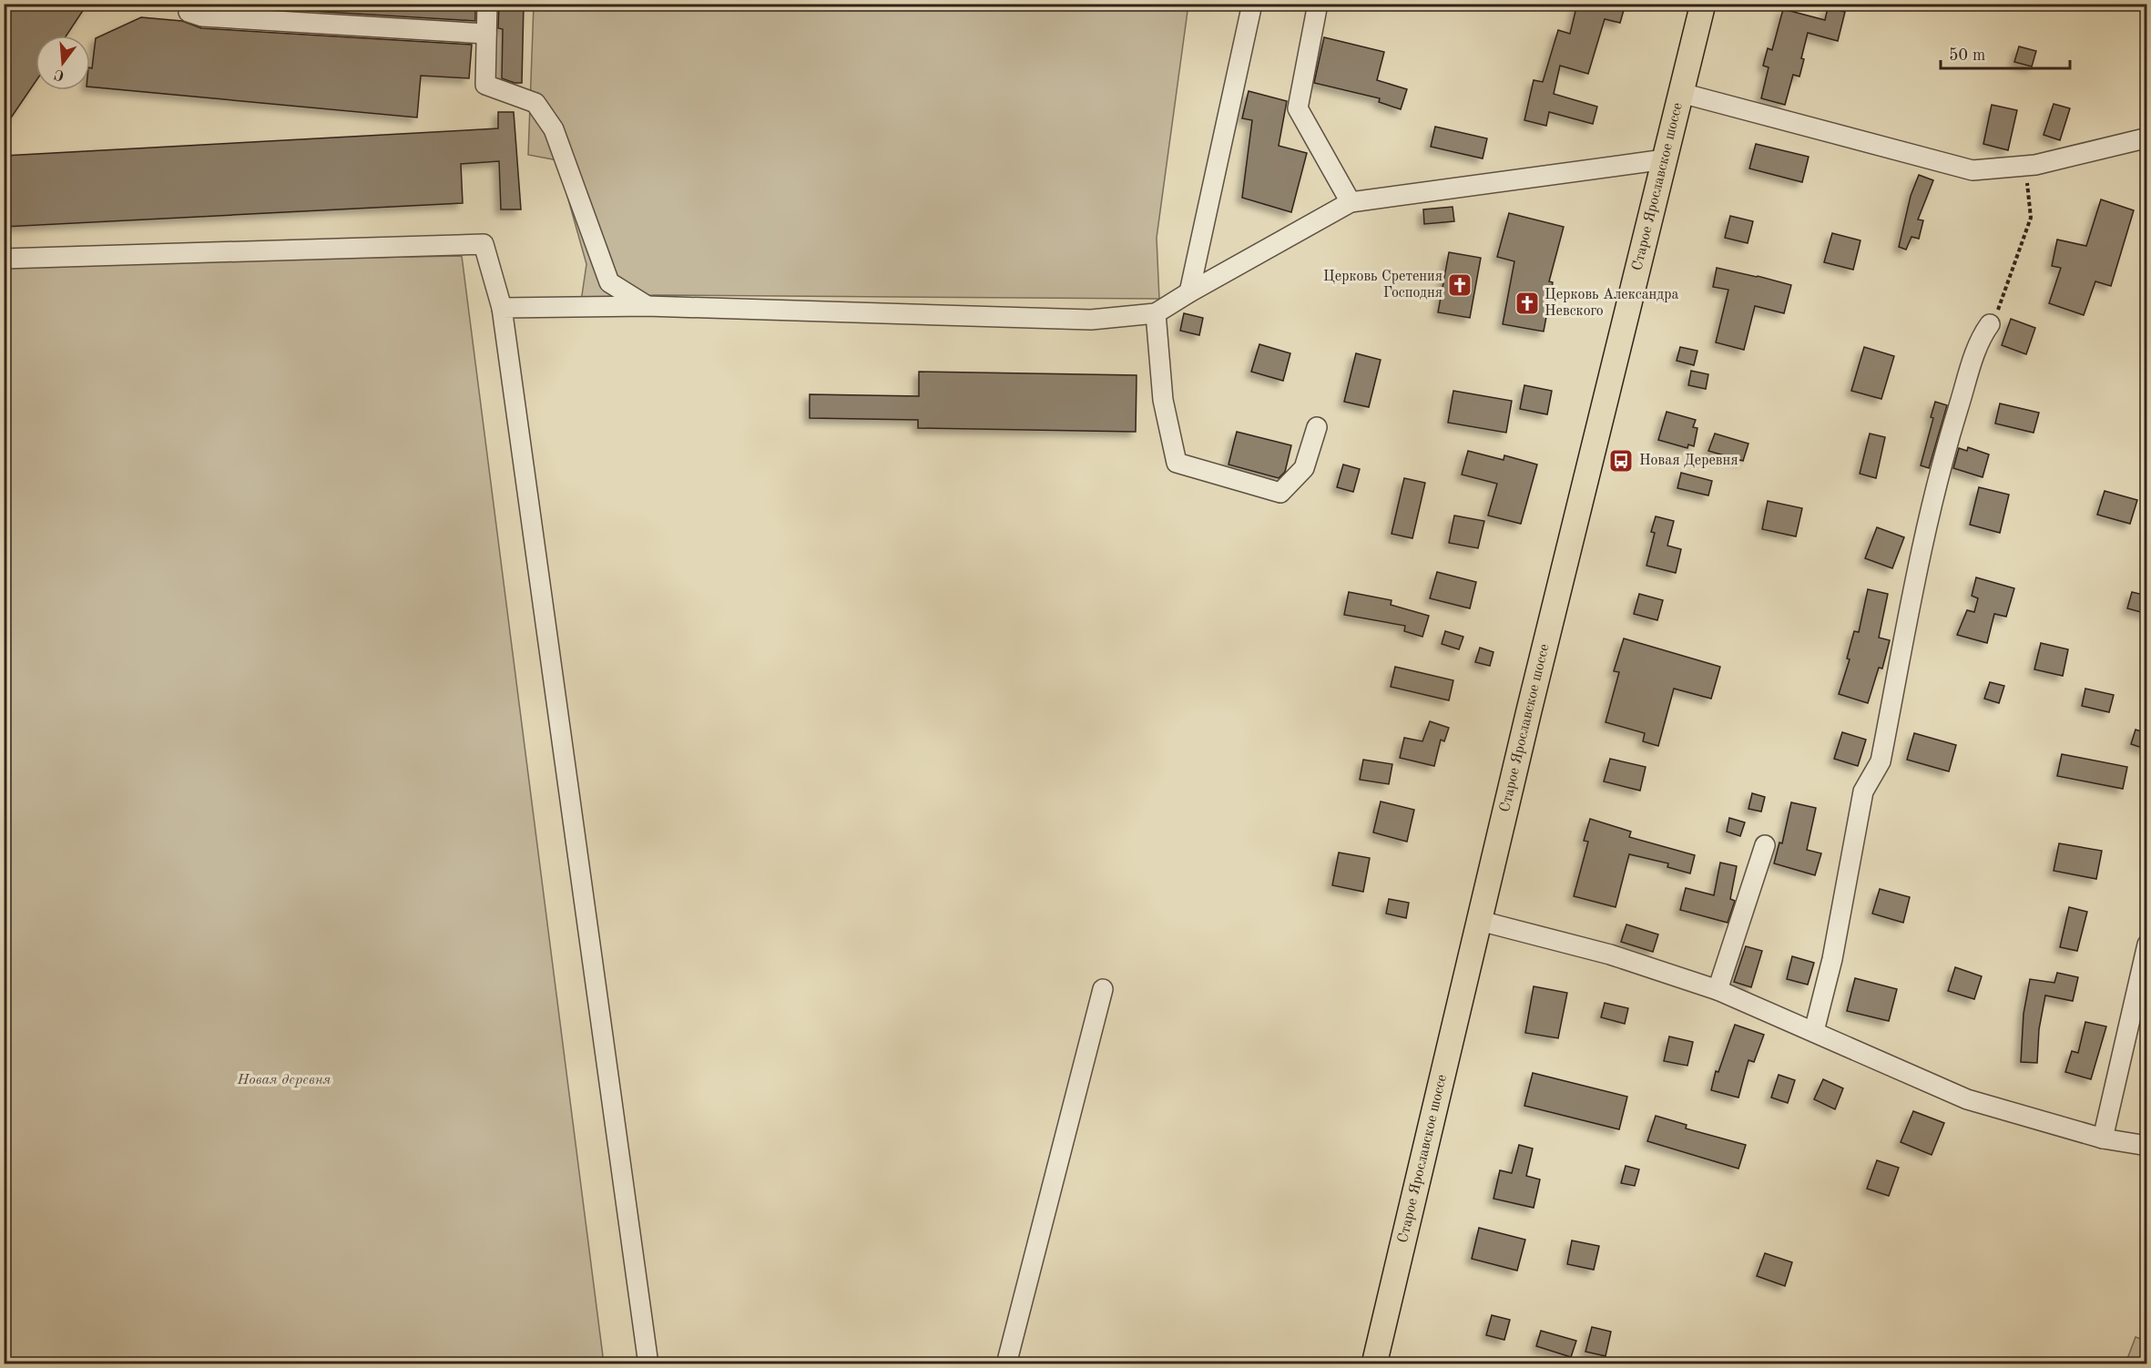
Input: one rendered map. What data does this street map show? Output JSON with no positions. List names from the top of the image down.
{
  "streets": {
    "main road": ["Старое Ярославское шоссе"]
  },
  "parks": ["Новая деревня"],
  "places": {
    "church": ["Церковь Сретения Господня", "Церковь Александра Невского"],
    "bus stop": ["Новая Деревня"]
  },
  "scale_bar": "50 m",
  "north": "bottom"
}
